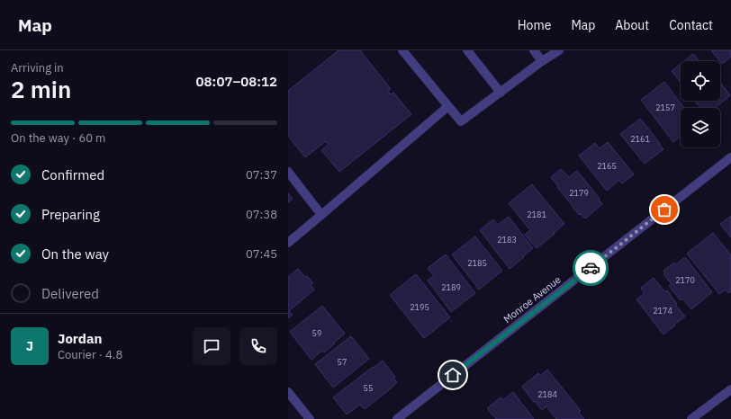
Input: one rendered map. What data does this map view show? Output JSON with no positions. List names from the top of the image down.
{
  "streets": {
    "street": ["Monroe Avenue"]
  },
  "house_numbers": [
    "2157",
    "2161",
    "2165",
    "2179",
    "2181",
    "2183",
    "2185",
    "2170",
    "2189",
    "2195",
    "2174",
    "59",
    "57",
    "55",
    "2184"
  ],
  "page": {
    "header": "Map",
    "nav": [
      "Home",
      "Map",
      "About",
      "Contact"
    ],
    "heading": ["2 min", "Arriving in", "08:07–08:12"],
    "panel": ["Jordan", "Courier · 4.8"],
    "bar": "On the way · 60 m",
    "list": [
      ["Confirmed", "07:37"],
      ["Preparing", "07:38"],
      ["On the way", "07:45"],
      "Delivered"
    ],
    "round": "J"
  }
}
